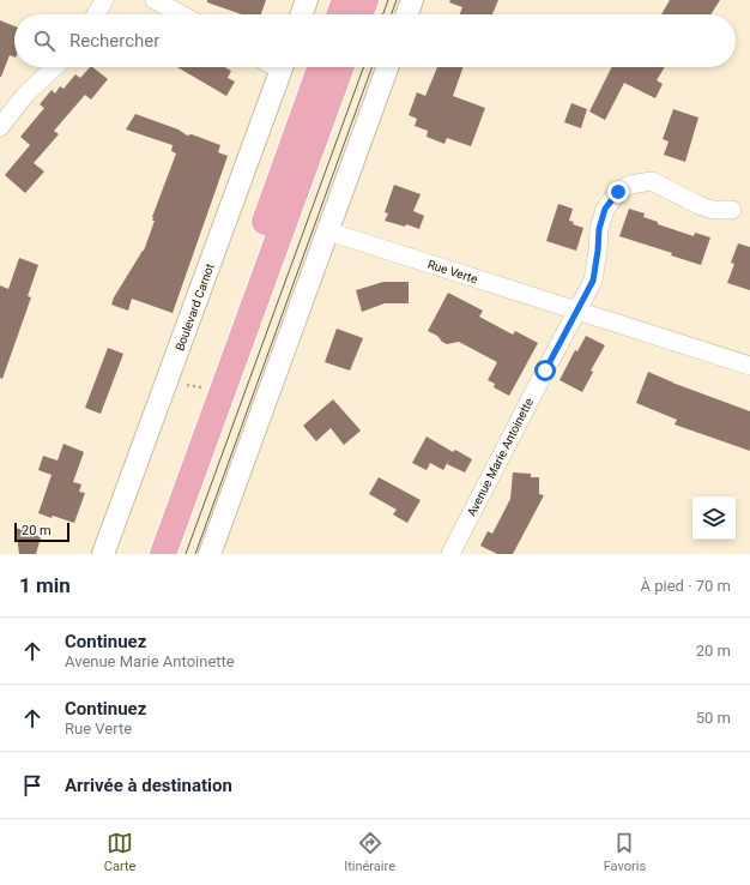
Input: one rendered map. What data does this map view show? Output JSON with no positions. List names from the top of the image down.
{
  "streets": {
    "street": ["Rue Verte", "Boulevard Carnot", "Avenue Marie Antoinette"]
  },
  "crossings": [
    ["Rue Verte", "Avenue Marie Antoinette"]
  ],
  "scale_bar": "20 m",
  "page": {
    "search": "Rechercher",
    "scale": "20 m",
    "heading": ["1 min", "À pied · 70 m"],
    "list": [
      ["Continuez", "Avenue Marie Antoinette", "20 m"],
      ["Continuez", "Rue Verte", "50 m"],
      "Arrivée à destination"
    ],
    "nav": ["Carte", "Itinéraire", "Favoris"]
  }
}
